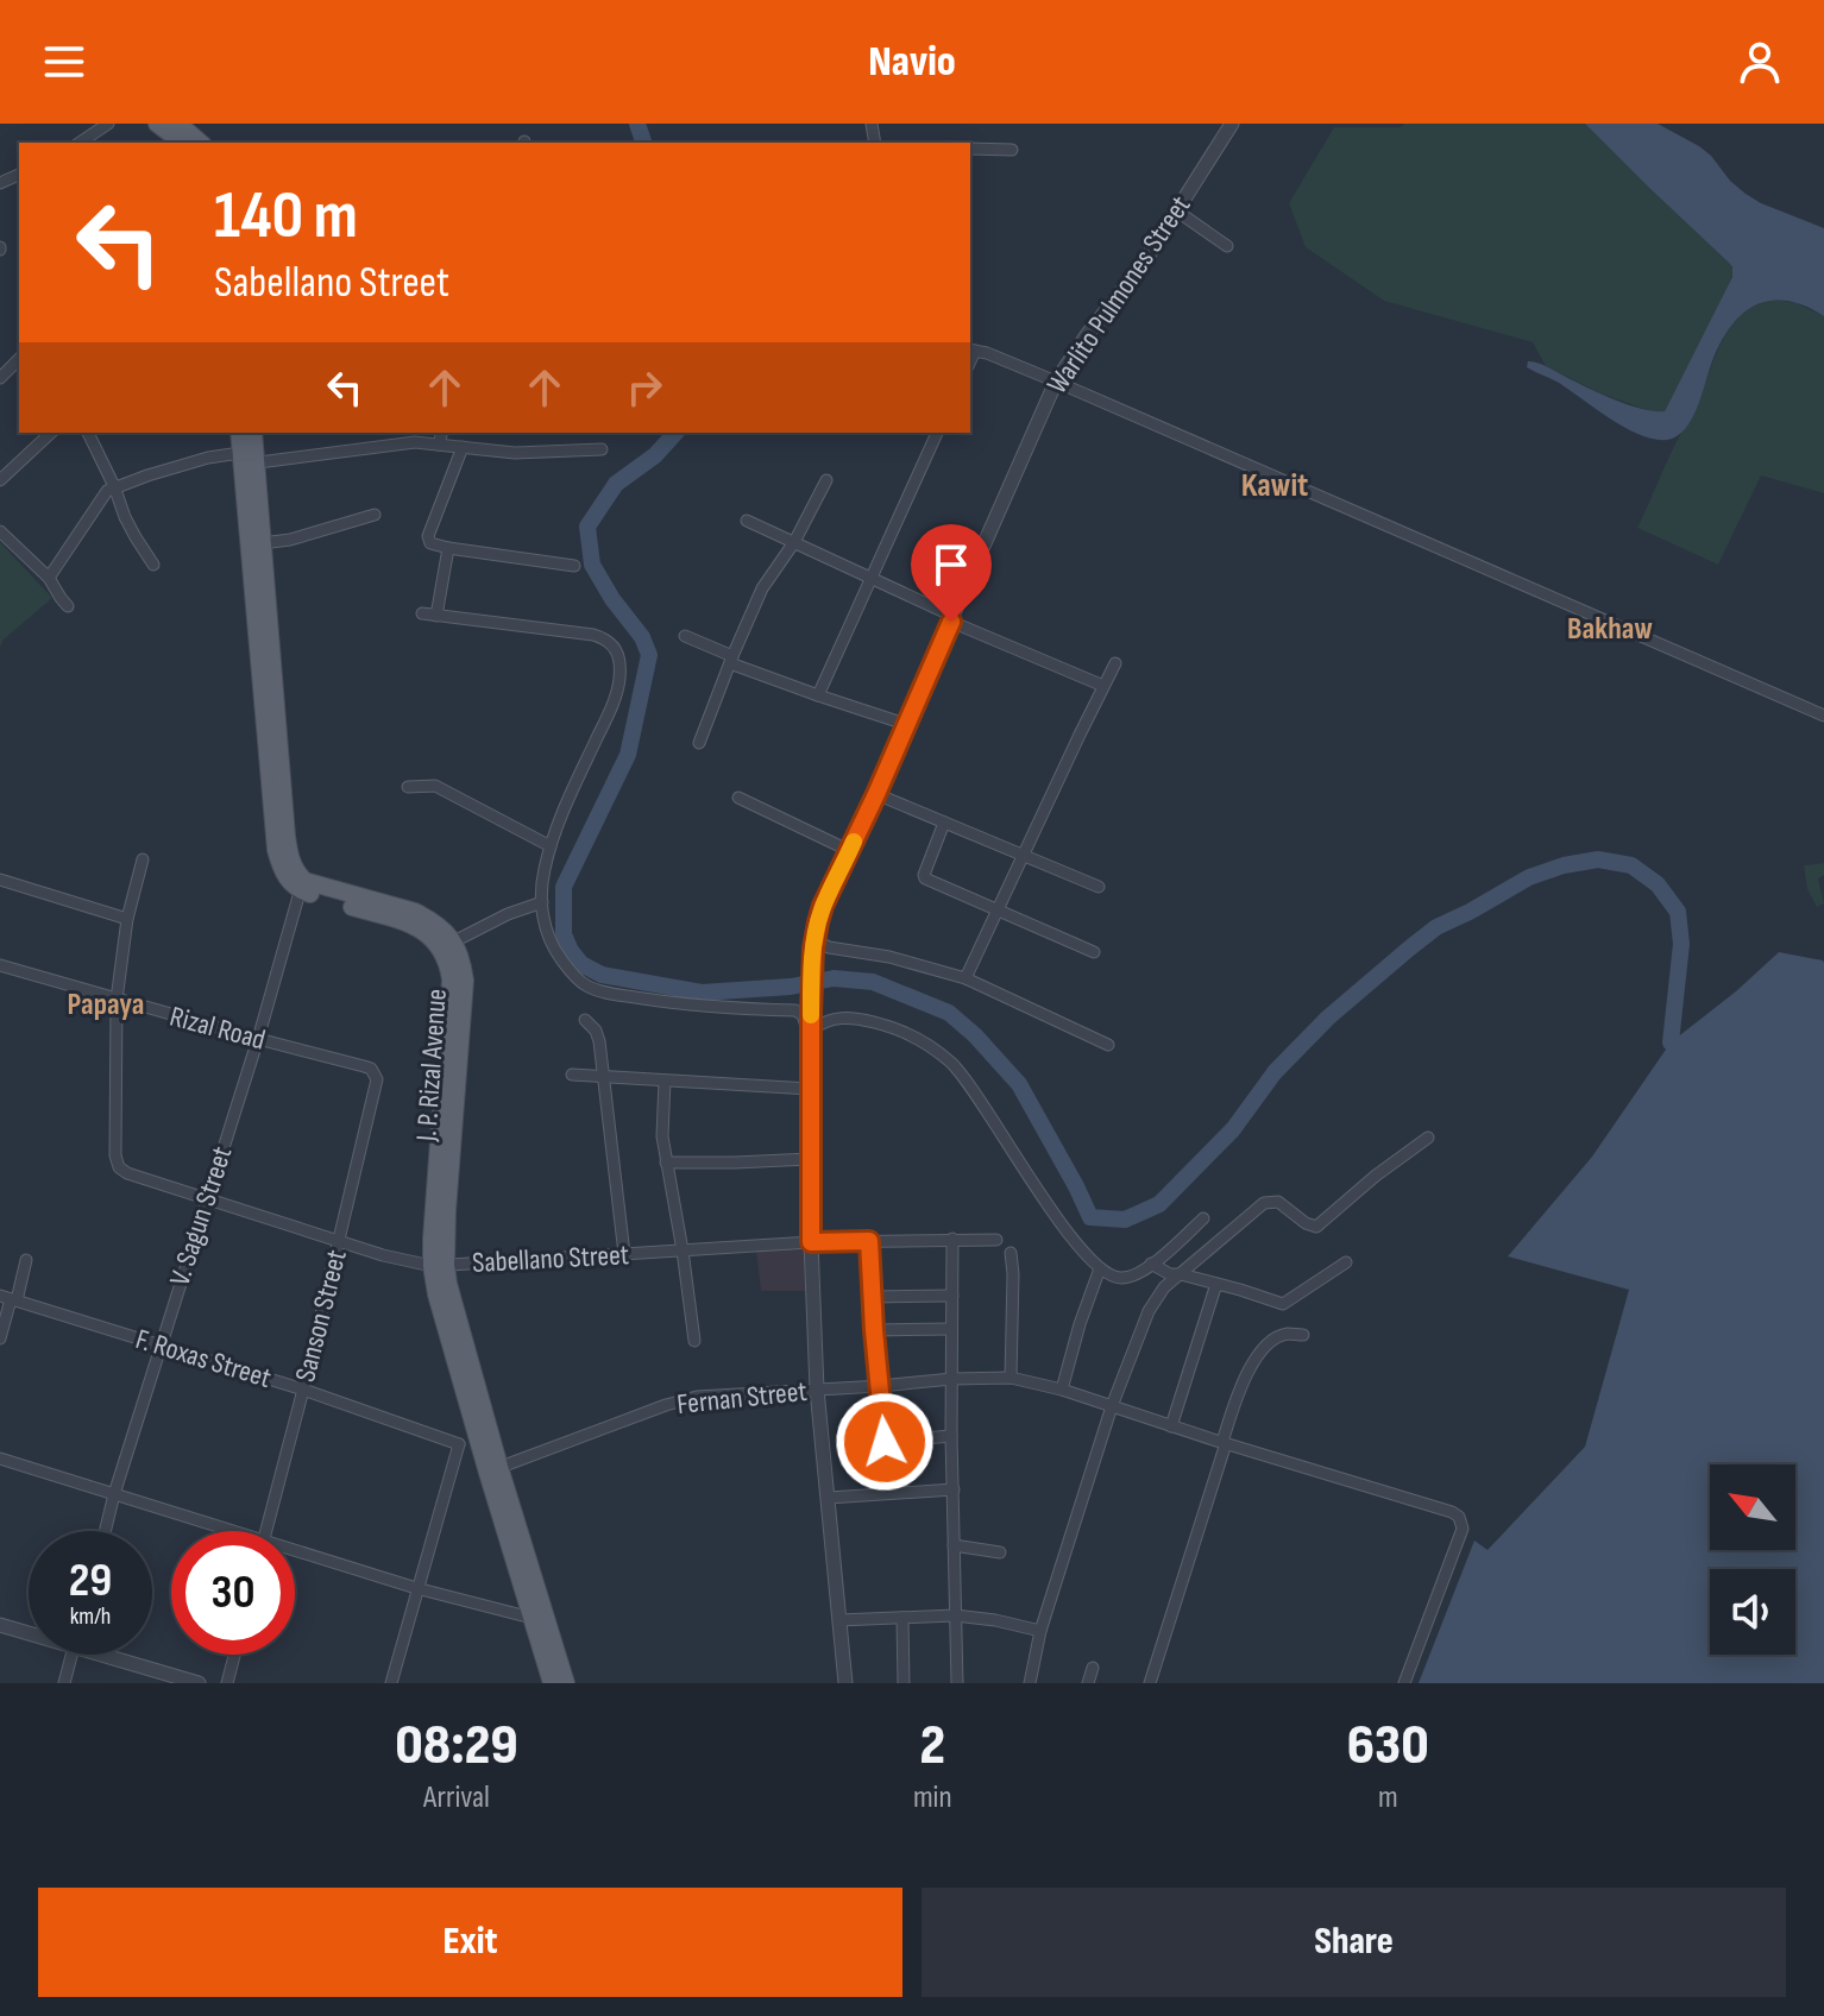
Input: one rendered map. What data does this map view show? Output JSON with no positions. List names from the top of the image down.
{
  "streets": {
    "main road": ["J. P. Rizal Avenue"],
    "street": [
      "Warlito Pulmones Street",
      "Rizal Road",
      "V. Sagun Street",
      "Sabellano Street",
      "Sanson Street",
      "F. Roxas Street",
      "Fernan Street"
    ]
  },
  "crossings": [
    ["Warlito Pulmones Street", "Sabellano Street"],
    ["Warlito Pulmones Street", "Fernan Street"],
    ["Rizal Road", "V. Sagun Street"],
    ["Rizal Road", "Sabellano Street"],
    ["Rizal Road", "Sanson Street"],
    ["J. P. Rizal Avenue", "V. Sagun Street"],
    ["J. P. Rizal Avenue", "Sabellano Street"],
    ["J. P. Rizal Avenue", "Fernan Street"],
    ["V. Sagun Street", "Sabellano Street"],
    ["V. Sagun Street", "F. Roxas Street"],
    ["Sabellano Street", "Sanson Street"],
    ["Sanson Street", "F. Roxas Street"]
  ],
  "districts": ["Kawit", "Bakhaw", "Papaya"],
  "north": "top left",
  "page": {
    "header": "Navio",
    "turn": ["140 m", "Sabellano Street"],
    "speed": "29 km/h",
    "limit": "30",
    "eta": [
      "08:29",
      "Arrival",
      "2",
      "min",
      "630",
      "m"
    ],
    "buttons": ["Exit", "Share"]
  }
}
